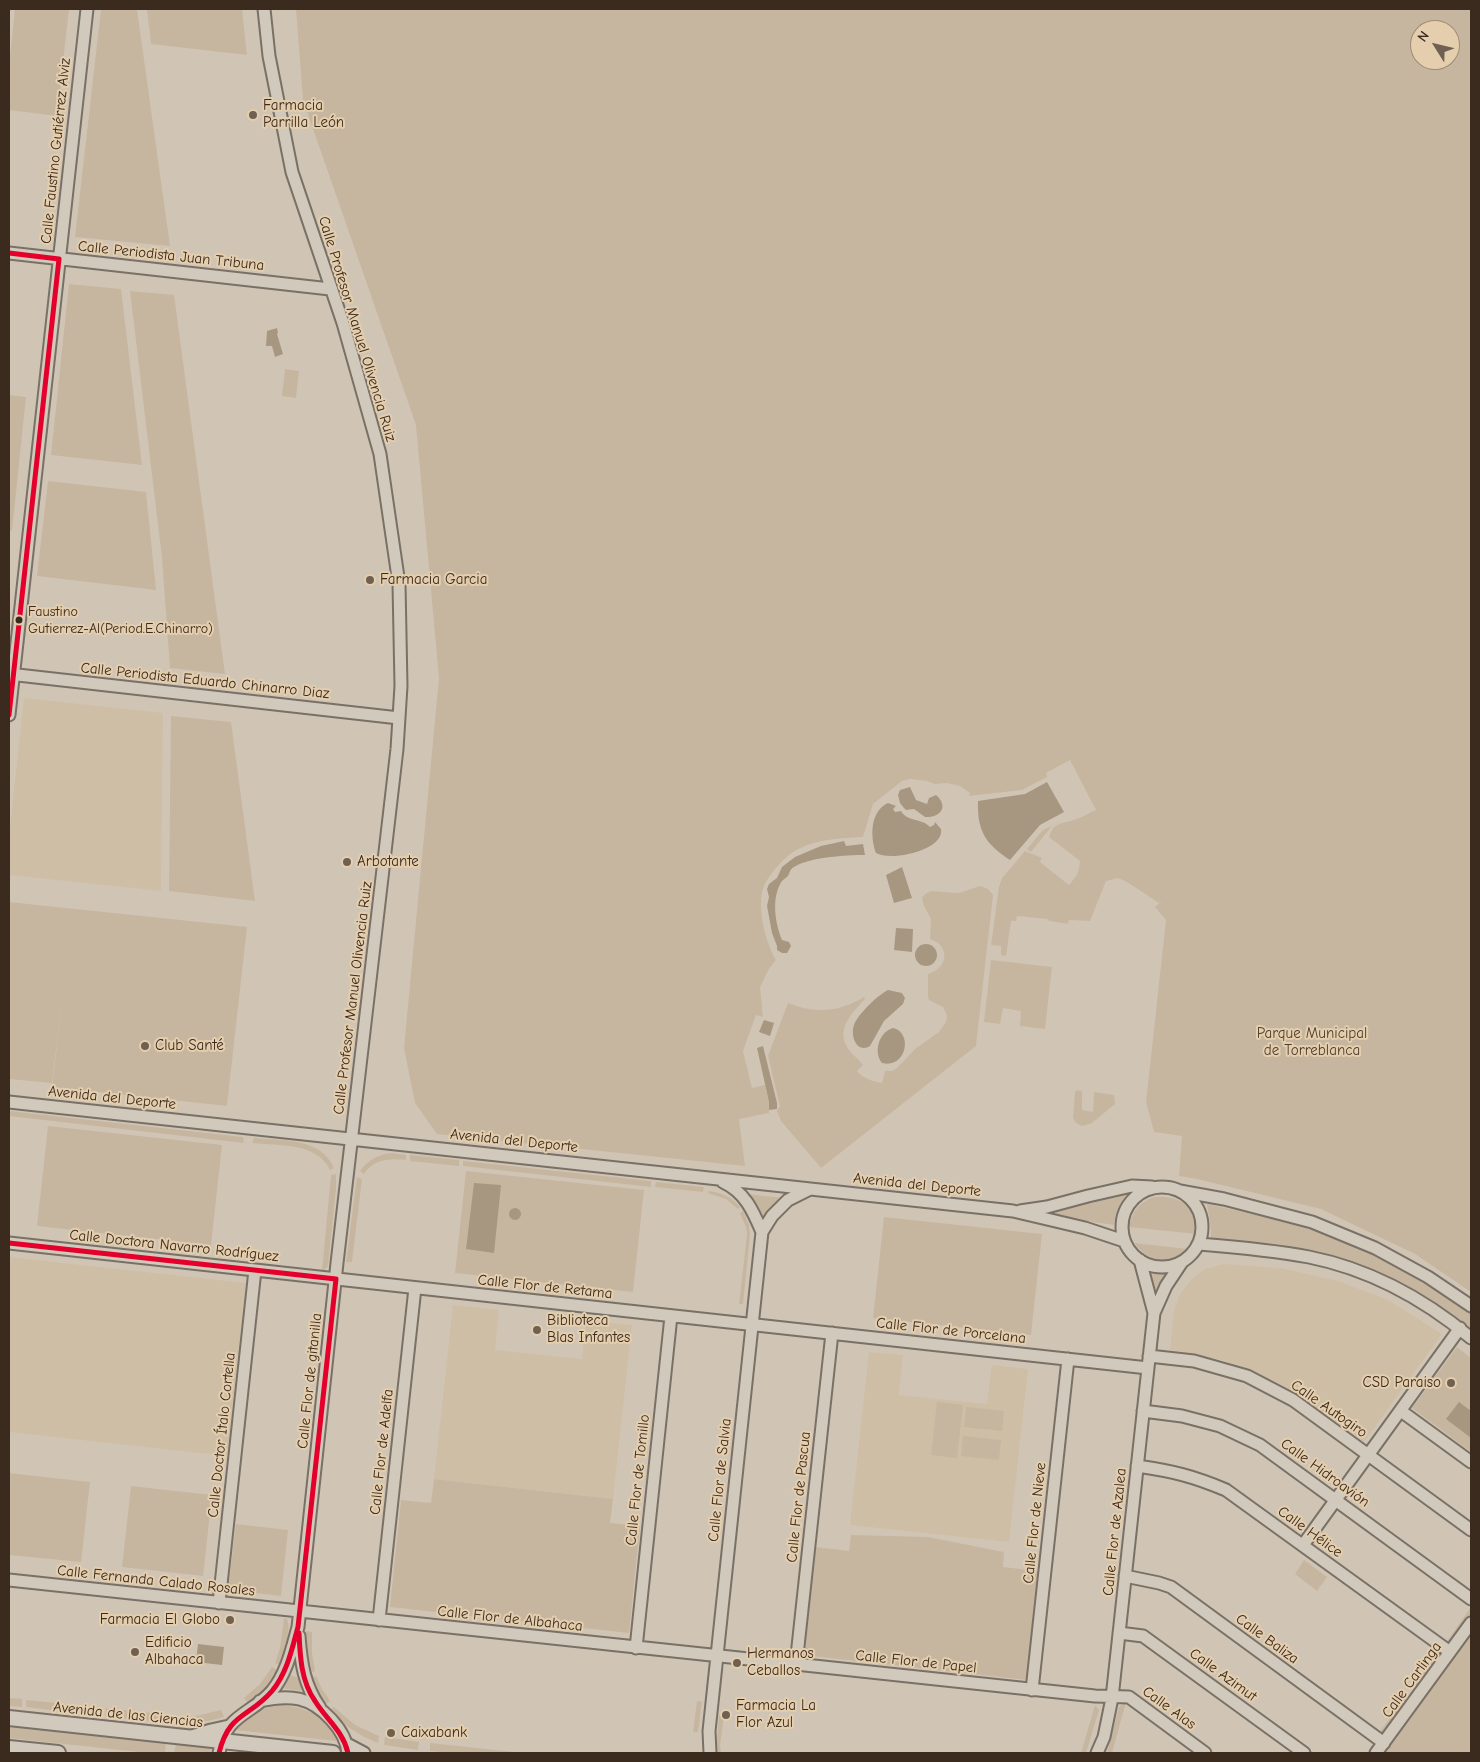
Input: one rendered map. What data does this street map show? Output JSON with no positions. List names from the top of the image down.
{
  "streets": {
    "main road": ["Avenida de las Ciencias"],
    "street": [
      "Calle Faustino Gutiérrez Alviz",
      "Calle Periodista Juan Tribuna",
      "Calle Profesor Manuel Olivencia Ruiz",
      "Calle Periodista Eduardo Chinarro Diaz",
      "Avenida del Deporte",
      "Calle Doctora Navarro Rodríguez",
      "Calle Flor de Retama",
      "Calle Flor de Porcelana",
      "Calle Flor de gitanilla",
      "Calle Autogiro",
      "Calle Doctor Ítalo Cortella",
      "Calle Flor de Adelfa",
      "Calle Hidroavión",
      "Calle Flor de Tomillo",
      "Calle Flor de Salvia",
      "Calle Flor de Pascua",
      "Calle Flor de Nieve",
      "Calle Flor de Azalea",
      "Calle Hélice",
      "Calle Fernanda Calado Rosales",
      "Calle Flor de Albahaca",
      "Calle Baliza",
      "Calle Flor de Papel",
      "Calle Azimut",
      "Calle Carlinga",
      "Calle Alas"
    ]
  },
  "crossings": [
    ["Calle Faustino Gutiérrez Alviz", "Calle Periodista Juan Tribuna"],
    ["Calle Faustino Gutiérrez Alviz", "Calle Periodista Eduardo Chinarro Diaz"],
    ["Calle Periodista Juan Tribuna", "Calle Profesor Manuel Olivencia Ruiz"],
    ["Calle Profesor Manuel Olivencia Ruiz", "Calle Periodista Eduardo Chinarro Diaz"],
    ["Calle Profesor Manuel Olivencia Ruiz", "Avenida del Deporte"],
    ["Calle Profesor Manuel Olivencia Ruiz", "Calle Flor de gitanilla"],
    ["Avenida del Deporte", "Calle Flor de gitanilla"],
    ["Calle Doctora Navarro Rodríguez", "Calle Flor de Retama"],
    ["Calle Doctora Navarro Rodríguez", "Calle Flor de gitanilla"],
    ["Calle Doctora Navarro Rodríguez", "Calle Doctor Ítalo Cortella"],
    ["Calle Flor de Retama", "Calle Flor de Porcelana"],
    ["Calle Flor de Retama", "Calle Flor de gitanilla"],
    ["Calle Flor de Retama", "Calle Flor de Adelfa"],
    ["Calle Flor de Retama", "Calle Flor de Tomillo"],
    ["Calle Flor de Retama", "Calle Flor de Salvia"],
    ["Calle Flor de Porcelana", "Calle Flor de Salvia"],
    ["Calle Flor de Porcelana", "Calle Flor de Pascua"],
    ["Calle Flor de Porcelana", "Calle Flor de Nieve"],
    ["Calle Flor de Porcelana", "Calle Flor de Azalea"],
    ["Calle Flor de gitanilla", "Calle Fernanda Calado Rosales"],
    ["Calle Flor de gitanilla", "Calle Flor de Albahaca"],
    ["Calle Autogiro", "Calle Flor de Azalea"],
    ["Calle Doctor Ítalo Cortella", "Calle Fernanda Calado Rosales"],
    ["Calle Flor de Adelfa", "Calle Flor de Albahaca"],
    ["Calle Hidroavión", "Calle Flor de Azalea"],
    ["Calle Flor de Tomillo", "Calle Flor de Albahaca"],
    ["Calle Flor de Salvia", "Calle Flor de Albahaca"],
    ["Calle Flor de Salvia", "Calle Flor de Papel"],
    ["Calle Flor de Pascua", "Calle Flor de Papel"],
    ["Calle Flor de Nieve", "Calle Flor de Papel"],
    ["Calle Flor de Azalea", "Calle Hélice"],
    ["Calle Flor de Azalea", "Calle Baliza"],
    ["Calle Flor de Azalea", "Calle Flor de Papel"],
    ["Calle Flor de Azalea", "Calle Azimut"],
    ["Calle Flor de Azalea", "Calle Alas"],
    ["Calle Hélice", "Calle Carlinga"],
    ["Calle Fernanda Calado Rosales", "Calle Flor de Albahaca"],
    ["Calle Flor de Albahaca", "Calle Flor de Papel"],
    ["Calle Baliza", "Calle Carlinga"],
    ["Calle Flor de Papel", "Calle Alas"]
  ],
  "parks": ["Parque Municipal de Torreblanca"],
  "places": [
    "Farmacia Parrilla León",
    "Farmacia Garcia",
    "Faustino Gutierrez-Al(Period.E.Chinarro)",
    "Arbotante",
    "Club Santé",
    "Biblioteca Blas Infantes",
    "CSD Paraiso",
    "Farmacia El Globo",
    "Edificio Albahaca",
    "Hermanos Ceballos",
    "Farmacia La Flor Azul",
    "Caixabank"
  ],
  "north": "top left"
}
